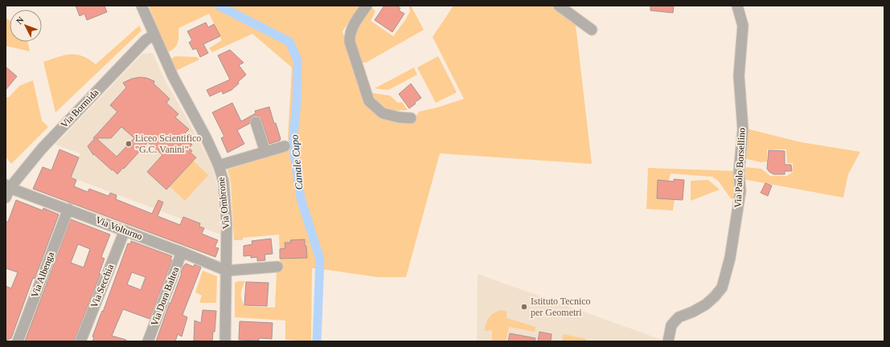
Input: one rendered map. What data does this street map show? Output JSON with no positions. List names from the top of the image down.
{
  "streets": {
    "street": [
      "Via Bormida",
      "Via Paolo Borsellino",
      "Via Ombrone",
      "Via Volturno",
      "Via Albenga",
      "Via Secchia",
      "Via Dora Baltea"
    ]
  },
  "crossings": [
    ["Via Bormida", "Via Ombrone"],
    ["Via Bormida", "Via Volturno"],
    ["Via Ombrone", "Via Volturno"],
    ["Via Volturno", "Via Albenga"],
    ["Via Volturno", "Via Secchia"],
    ["Via Volturno", "Via Dora Baltea"]
  ],
  "water": ["Canale Cupo"],
  "places": ["Liceo Scientifico \"G.C. Vanini\"", "Istituto Tecnico per Geometri"],
  "north": "top left"
}
